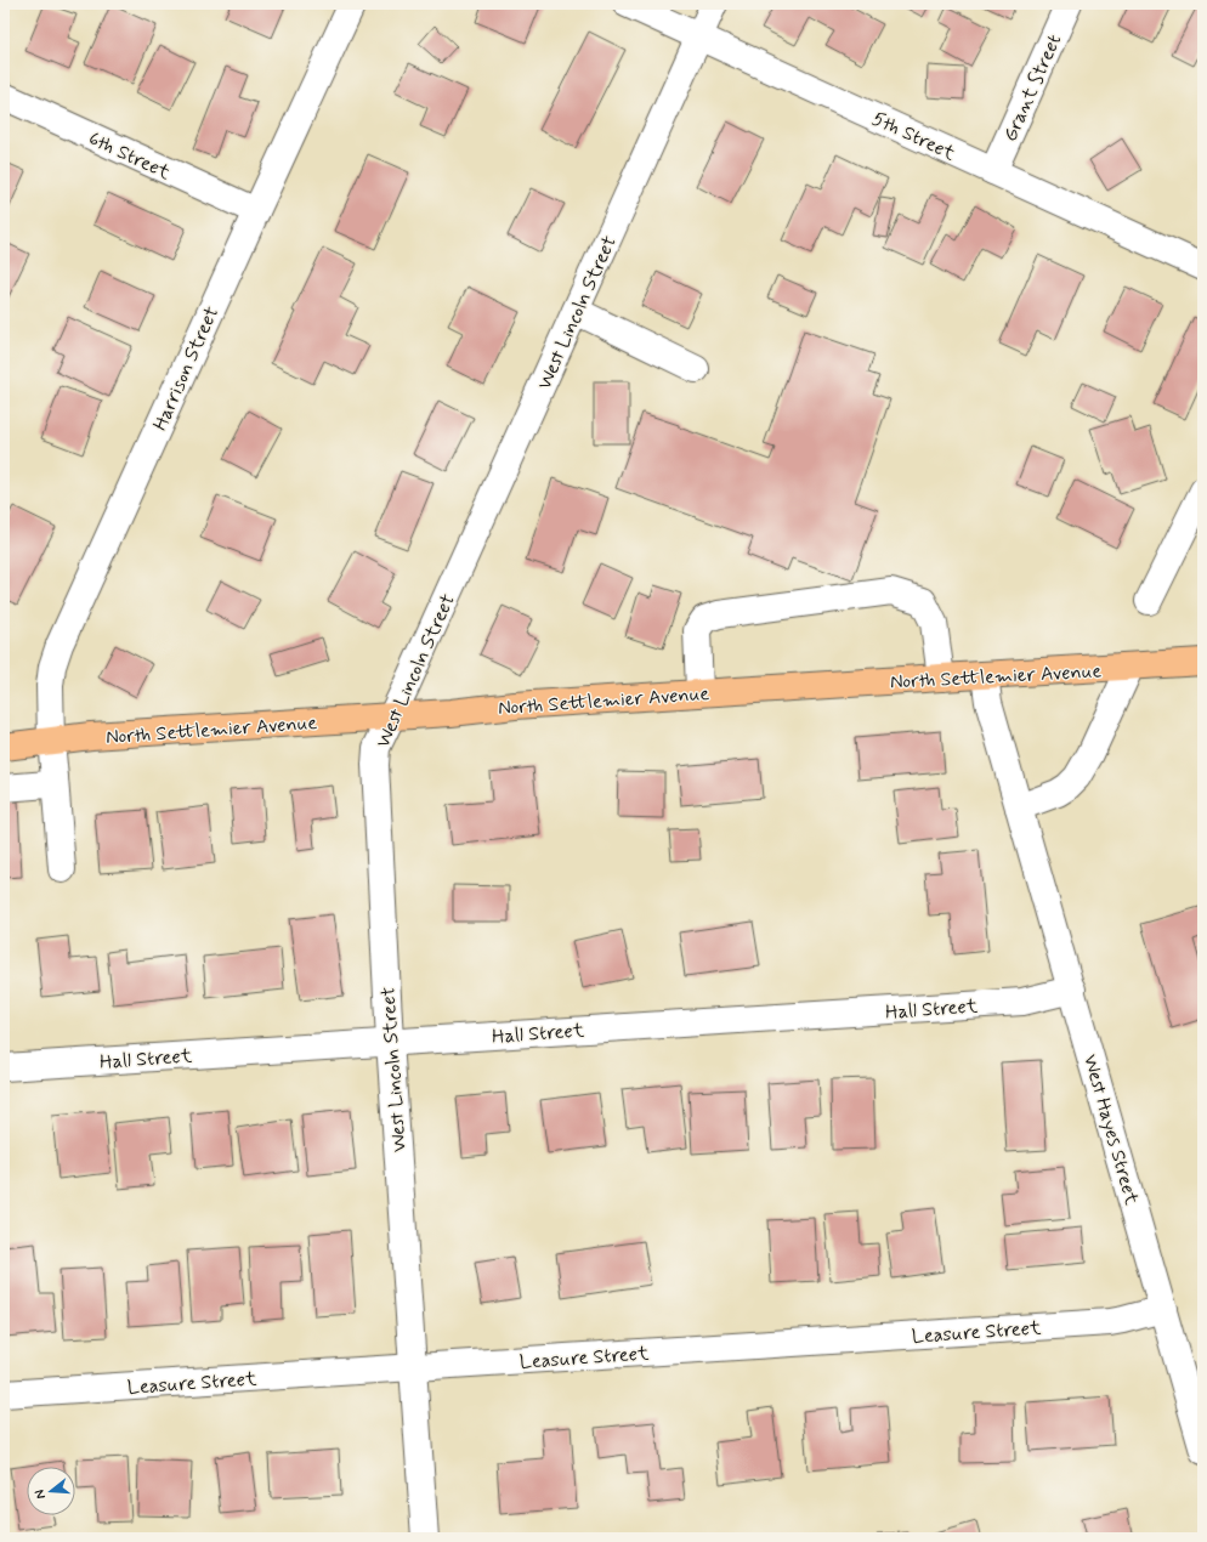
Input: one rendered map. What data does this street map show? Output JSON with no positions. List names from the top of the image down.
{
  "streets": {
    "main road": ["North Settlemier Avenue"],
    "street": [
      "Grant Street",
      "5th Street",
      "6th Street",
      "West Lincoln Street",
      "Harrison Street",
      "Hall Street",
      "West Hayes Street",
      "Leasure Street"
    ]
  },
  "crossings": [
    ["Grant Street", "5th Street"],
    ["5th Street", "West Lincoln Street"],
    ["6th Street", "Harrison Street"],
    ["West Lincoln Street", "North Settlemier Avenue"],
    ["West Lincoln Street", "Hall Street"],
    ["West Lincoln Street", "Leasure Street"],
    ["Harrison Street", "North Settlemier Avenue"],
    ["North Settlemier Avenue", "West Hayes Street"],
    ["Hall Street", "West Hayes Street"],
    ["West Hayes Street", "Leasure Street"]
  ],
  "north": "left"
}
